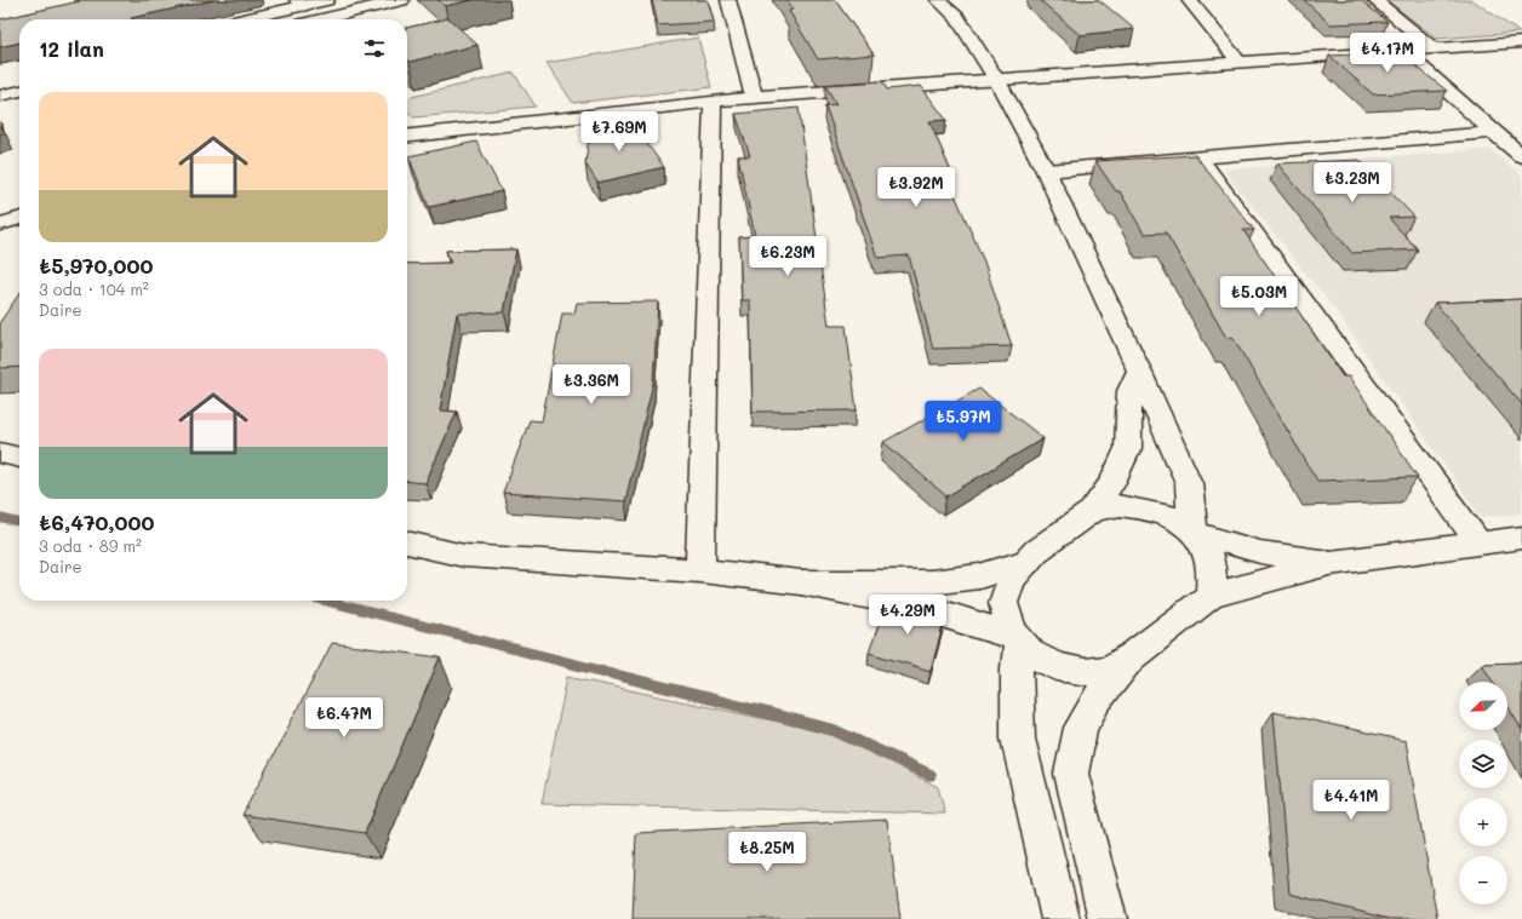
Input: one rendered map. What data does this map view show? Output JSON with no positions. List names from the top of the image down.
{
  "north": "bottom left",
  "page": {
    "heading": "12 ilan",
    "price": [
      "₺4.17M",
      "₺7.69M",
      "₺3.23M",
      "₺3.92M",
      "₺6.23M",
      "₺5.03M",
      "₺3.36M",
      "₺5.97M",
      "₺4.29M",
      "₺6.47M",
      "₺4.41M",
      "₺8.25M"
    ],
    "list": [
      {
        "name": "₺5,970,000",
        "note": "3 oda · 104 m² · Daire"
      },
      {
        "name": "₺6,470,000",
        "note": "3 oda · 89 m² · Daire"
      }
    ],
    "map_buttons": ["+", "−"]
  }
}
